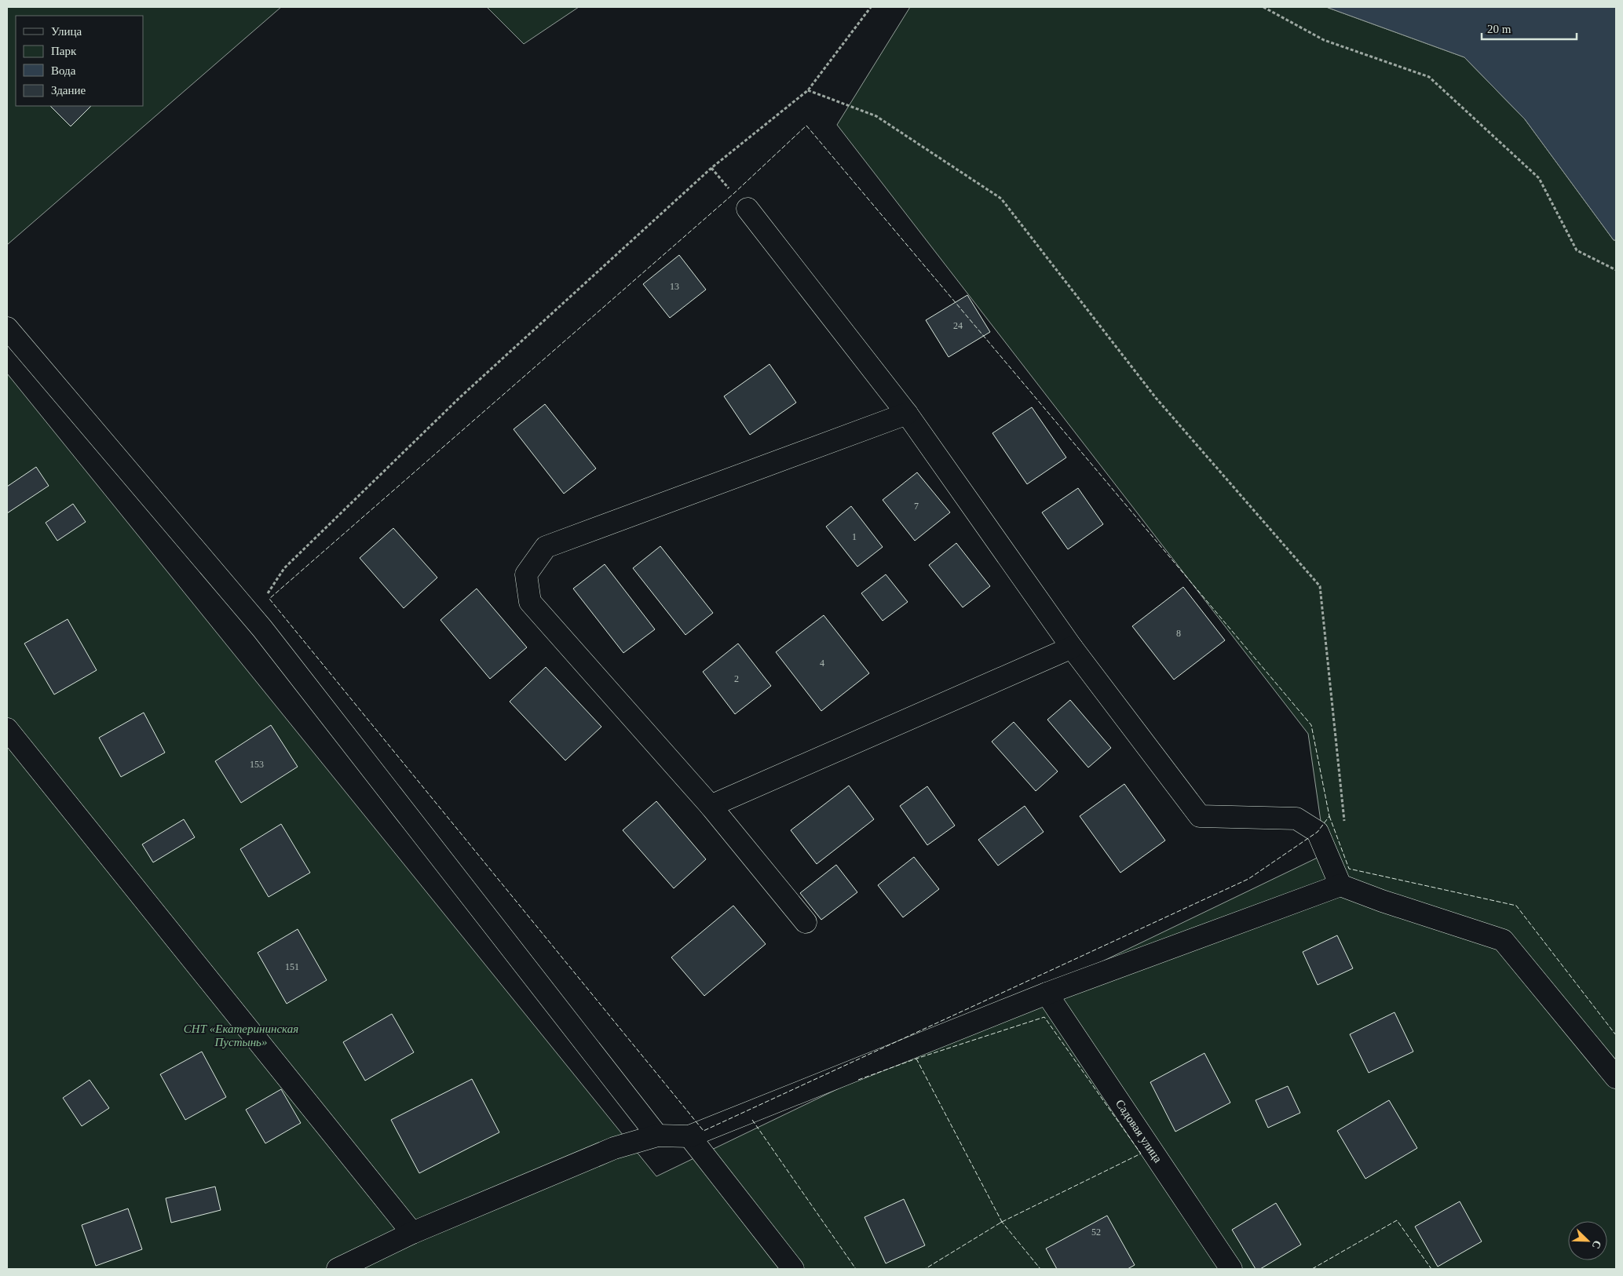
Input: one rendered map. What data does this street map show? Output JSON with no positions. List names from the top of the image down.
{
  "streets": {
    "street": ["Садовая улица"]
  },
  "parks": ["СНТ «Екатерининская Пустынь»"],
  "house_numbers": [
    "13",
    "24",
    "7",
    "1",
    "8",
    "4",
    "2",
    "153",
    "151",
    "52"
  ],
  "legend": [
    "Улица",
    "Парк",
    "Вода",
    "Здание"
  ],
  "scale_bar": "20 m",
  "north": "bottom right"
}
